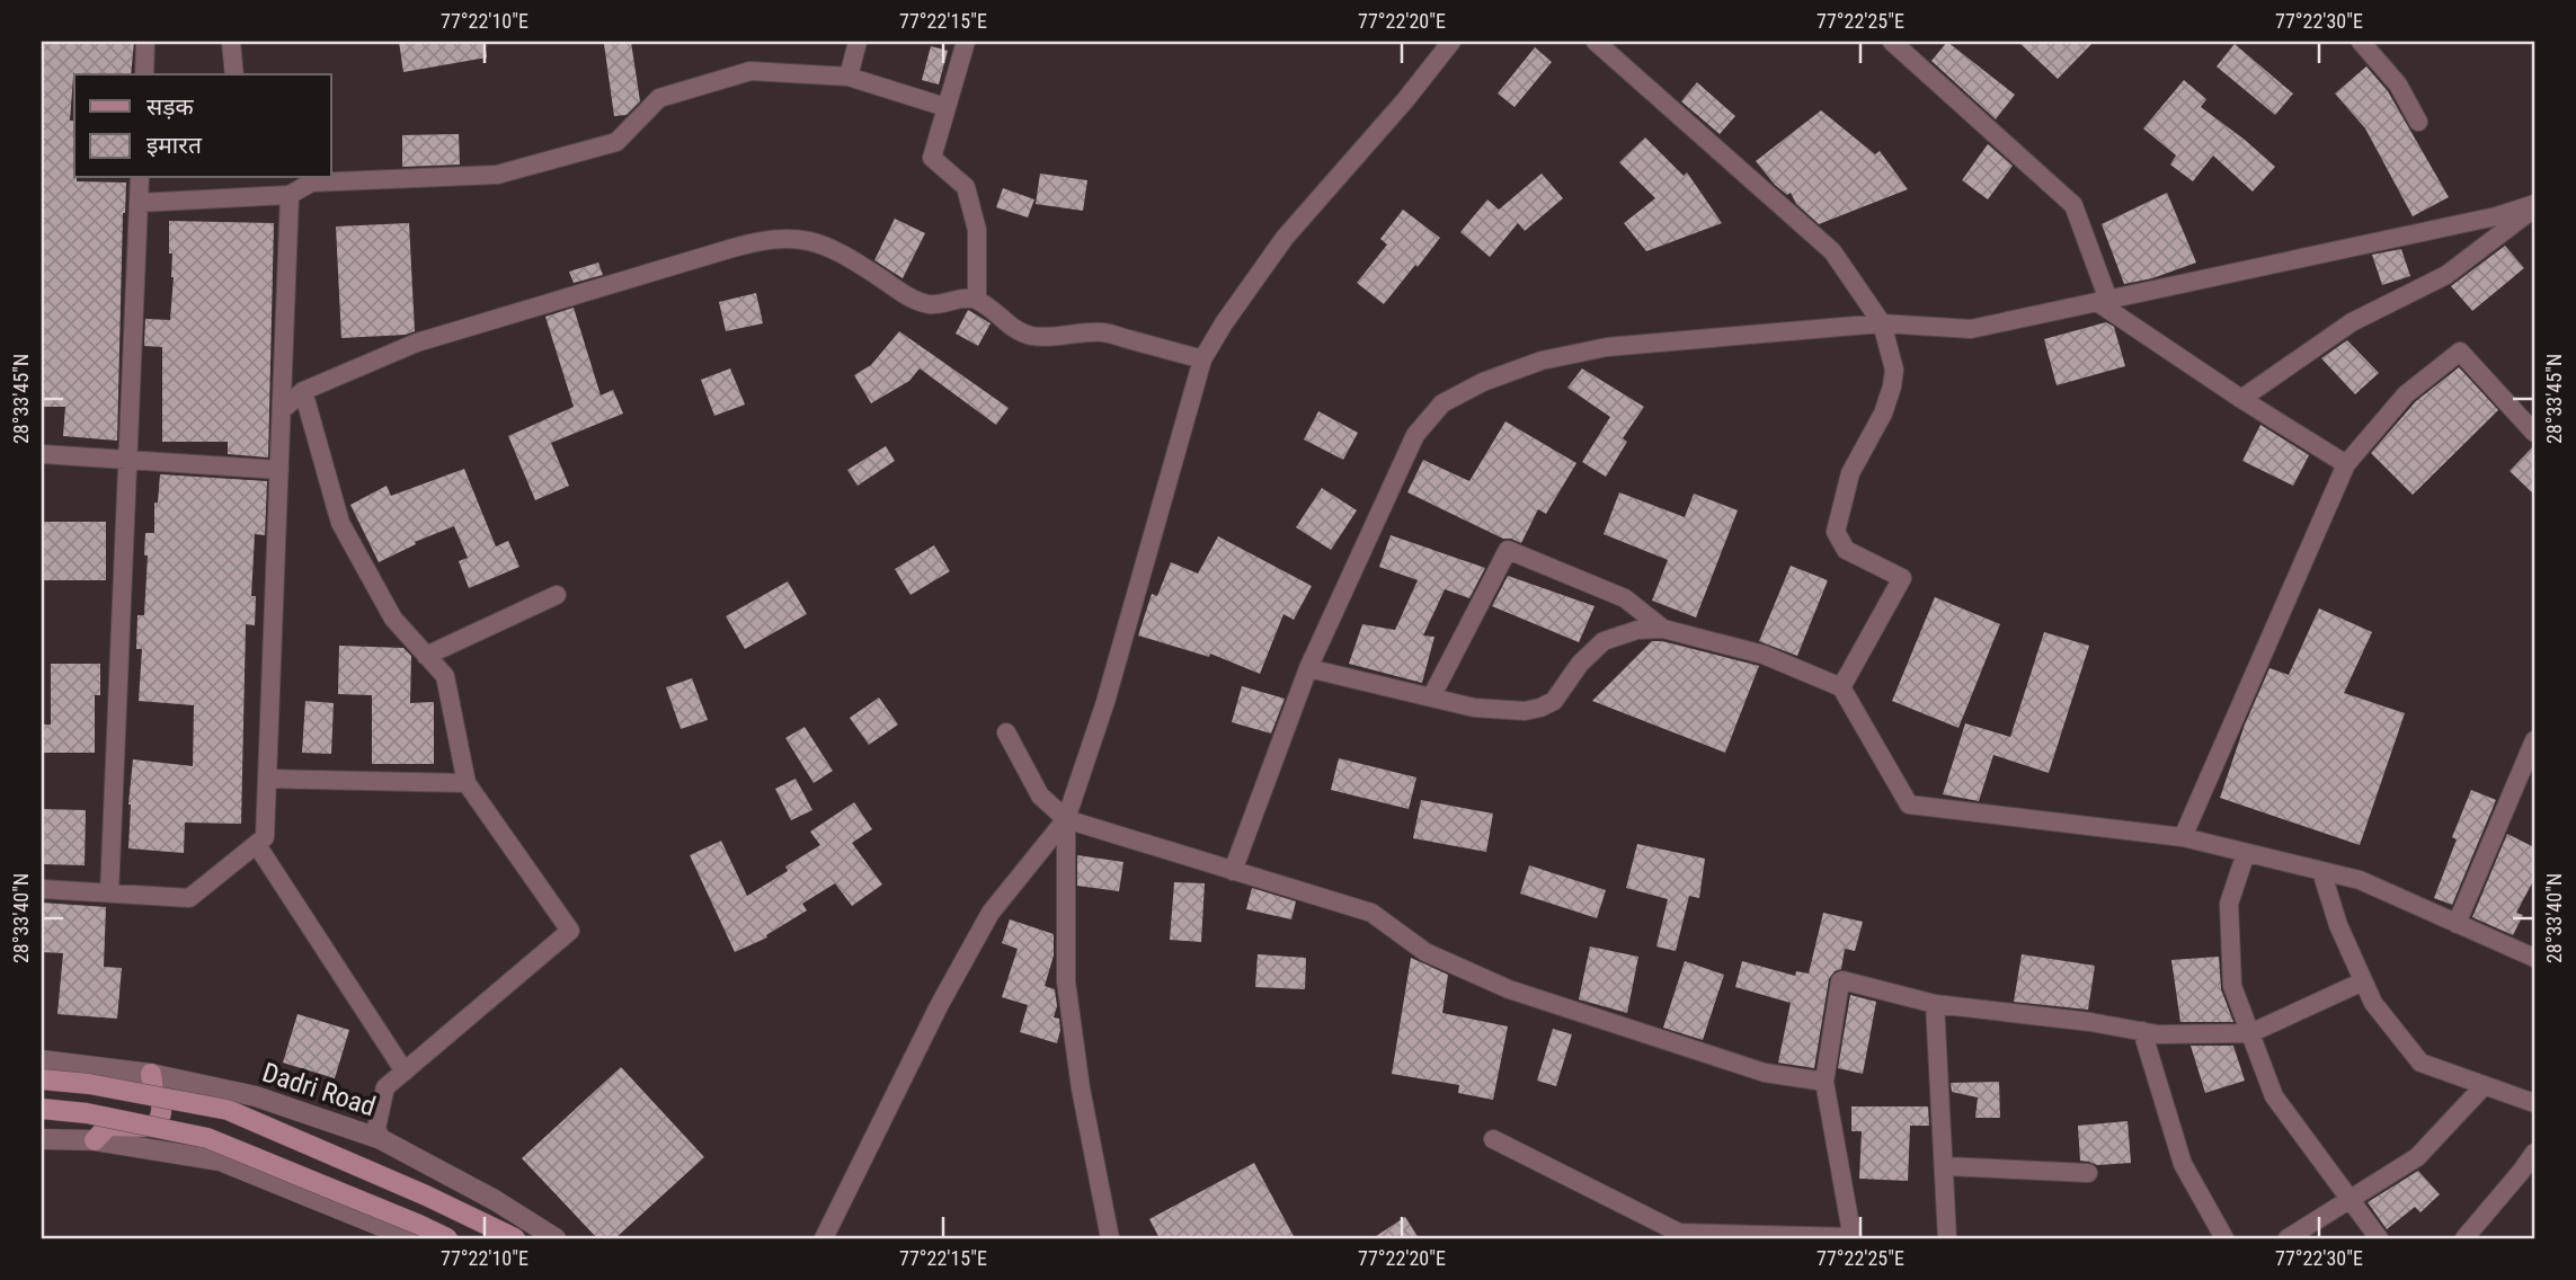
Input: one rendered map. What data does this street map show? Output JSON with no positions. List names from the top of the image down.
{
  "streets": {
    "street": ["Dadri Road"]
  },
  "legend": ["सड़क", "इमारत"],
  "coordinates": [
    "77°22'10\"E",
    "77°22'15\"E",
    "77°22'20\"E",
    "77°22'25\"E",
    "77°22'30\"E",
    "28°33'45\"N",
    "28°33'40\"N"
  ]
}
